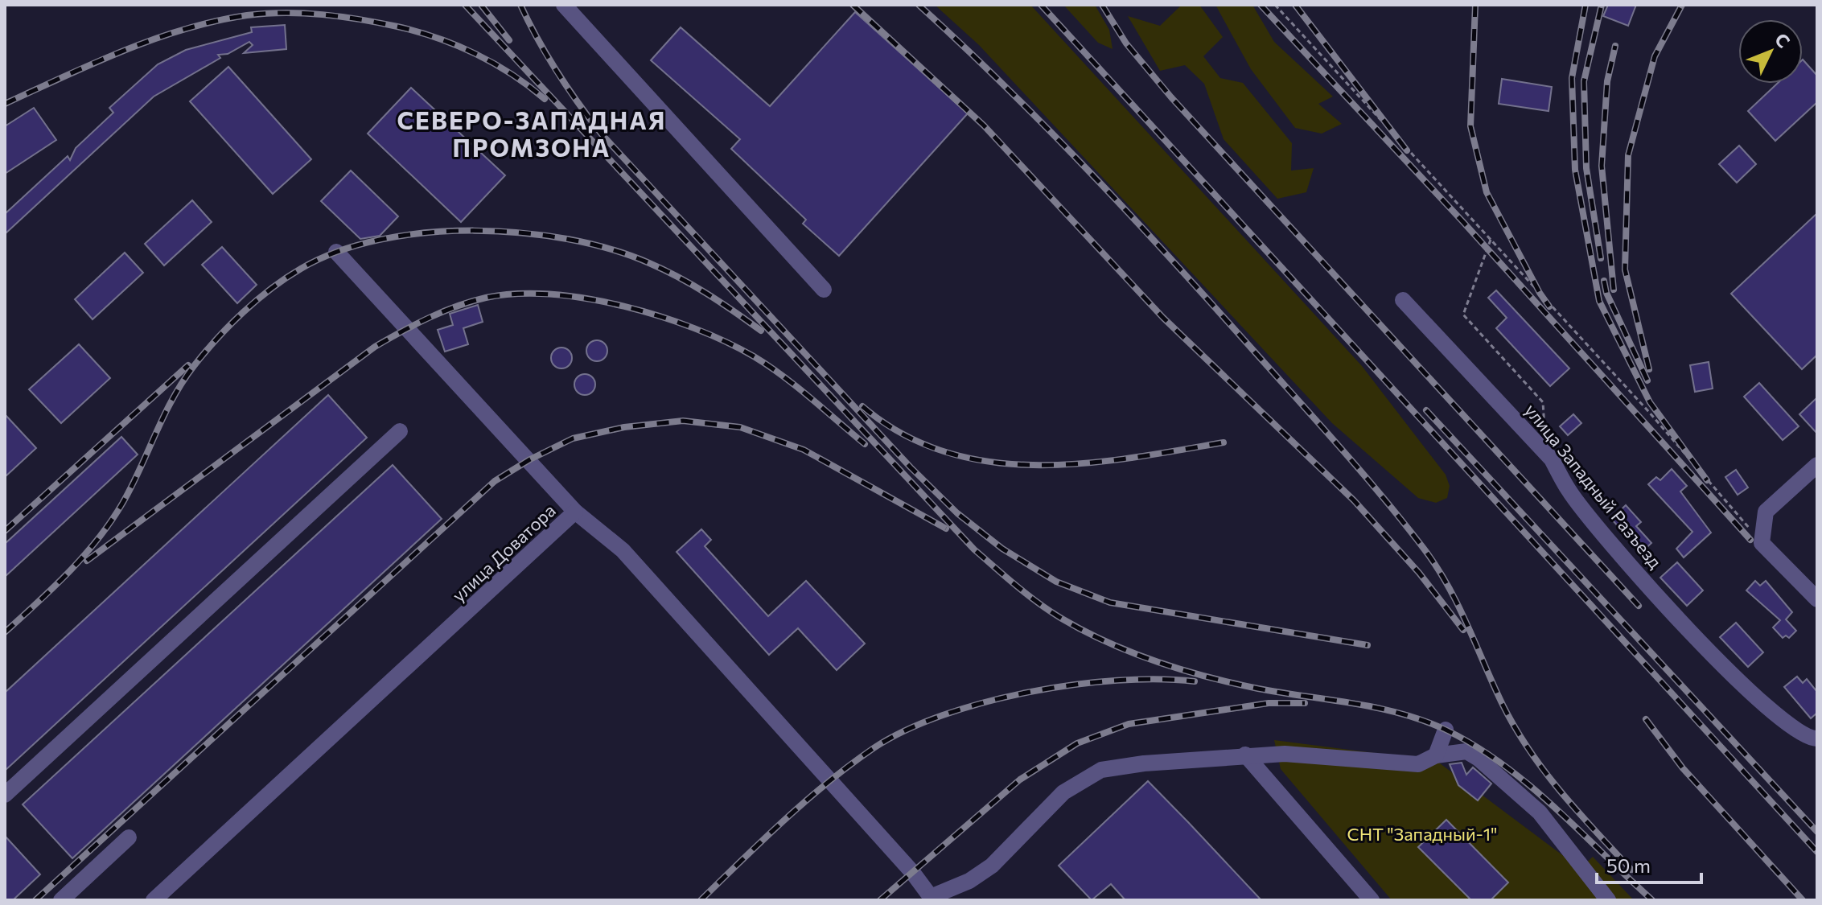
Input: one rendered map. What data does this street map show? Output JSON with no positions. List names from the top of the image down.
{
  "streets": {
    "street": ["улица Западный Разъезд", "улица Доватора"]
  },
  "districts": ["СЕВЕРО-ЗАПАДНАЯ ПРОМЗОНА"],
  "parks": ["СНТ \"Западный-1\""],
  "scale_bar": "50 m",
  "north": "top right"
}
